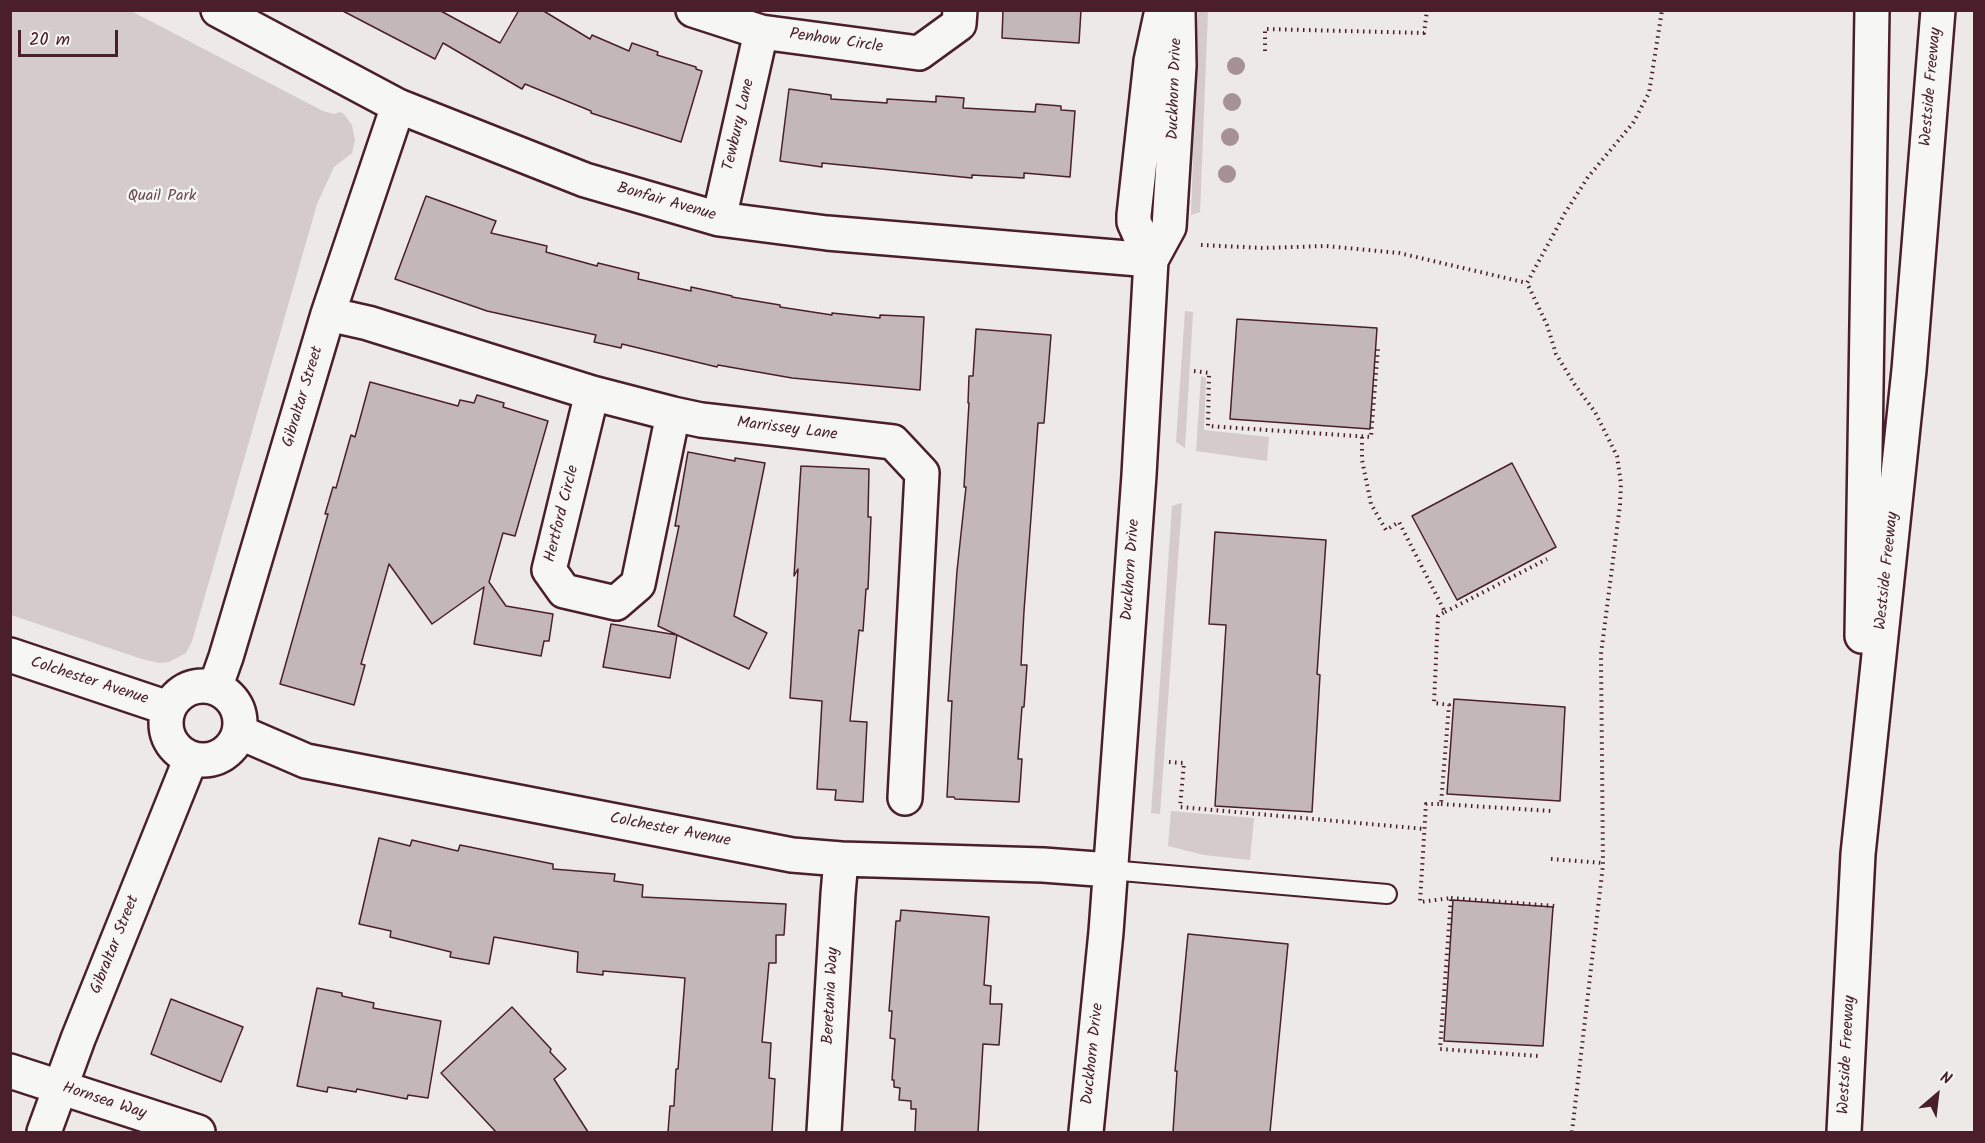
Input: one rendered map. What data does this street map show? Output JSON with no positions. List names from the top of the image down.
{
  "streets": {
    "main road": [
      "Penhow Circle",
      "Westside Freeway",
      "Duckhorn Drive",
      "Tewbury Lane",
      "Bonfair Avenue",
      "Gibraltar Street",
      "Marrissey Lane",
      "Hertford Circle",
      "Colchester Avenue",
      "Beretania Way",
      "Hornsea Way"
    ]
  },
  "crossings": [
    ["Penhow Circle", "Tewbury Lane"],
    ["Duckhorn Drive", "Bonfair Avenue"],
    ["Duckhorn Drive", "Colchester Avenue"],
    ["Tewbury Lane", "Bonfair Avenue"],
    ["Bonfair Avenue", "Gibraltar Street"],
    ["Gibraltar Street", "Marrissey Lane"],
    ["Gibraltar Street", "Colchester Avenue"],
    ["Gibraltar Street", "Hornsea Way"],
    ["Marrissey Lane", "Hertford Circle"],
    ["Colchester Avenue", "Beretania Way"]
  ],
  "parks": ["Quail Park"],
  "scale_bar": "20 m",
  "north": "top right"
}
